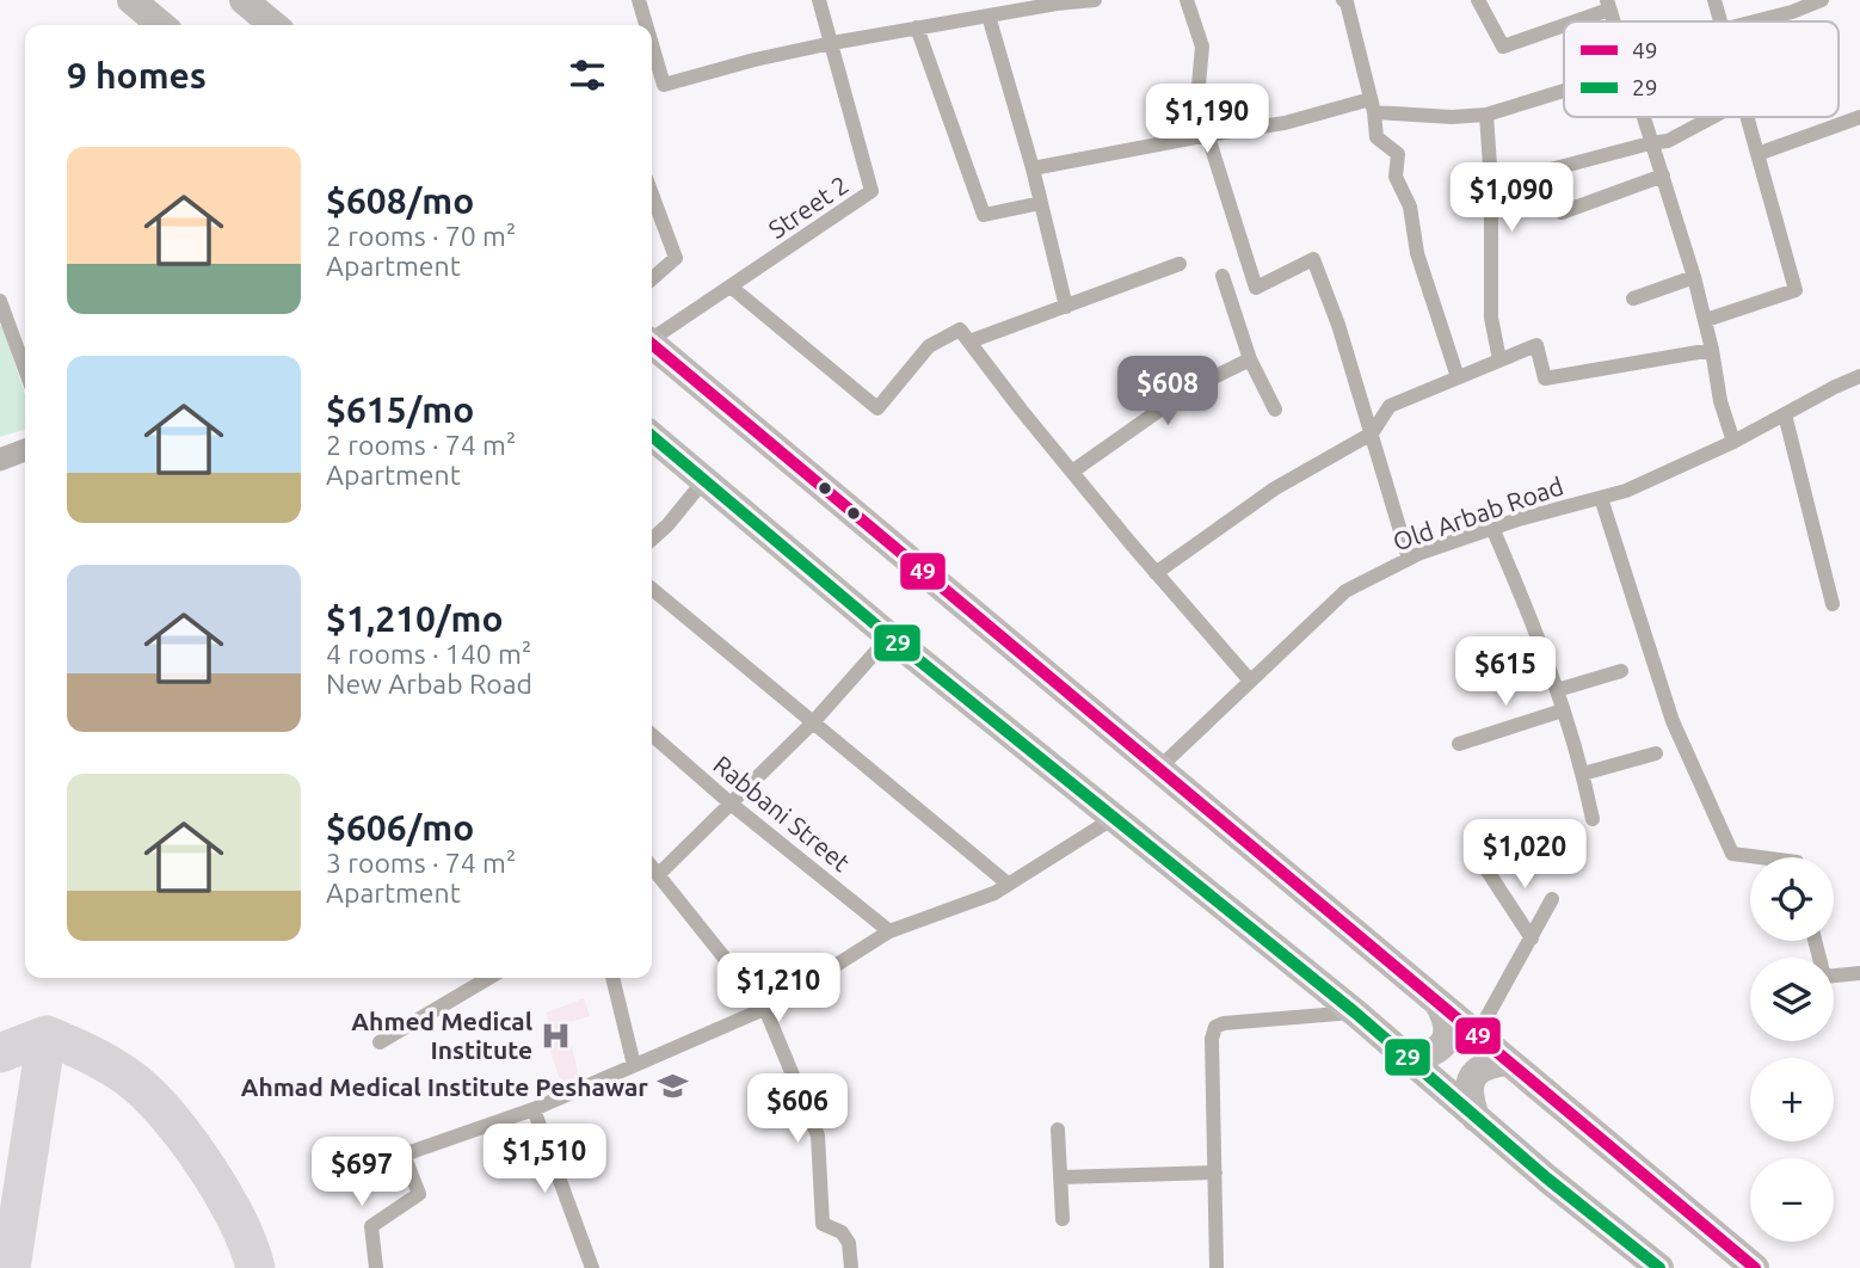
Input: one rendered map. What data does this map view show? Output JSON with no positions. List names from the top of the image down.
{
  "streets": {
    "street": ["Street 2", "Old Arbab Road", "Rabbani Street"]
  },
  "places": {
    "hospital": ["Ahmed Medical Institute"],
    "school or university": ["Ahmad Medical Institute Peshawar"]
  },
  "lines": ["transit line 49", "transit line 29"],
  "legend": ["49", "29"],
  "page": {
    "heading": "9 homes",
    "price": [
      "$1,190",
      "$1,090",
      "$608",
      "$615",
      "$1,020",
      "$1,210",
      "$606",
      "$1,510",
      "$697"
    ],
    "list": [
      {
        "name": "$608/mo",
        "note": "2 rooms · 70 m² · Apartment"
      },
      {
        "name": "$615/mo",
        "note": "2 rooms · 74 m² · Apartment"
      },
      {
        "name": "$1,210/mo",
        "note": "4 rooms · 140 m² · New Arbab Road"
      },
      {
        "name": "$606/mo",
        "note": "3 rooms · 74 m² · Apartment"
      }
    ],
    "map_buttons": ["+", "−"]
  }
}
